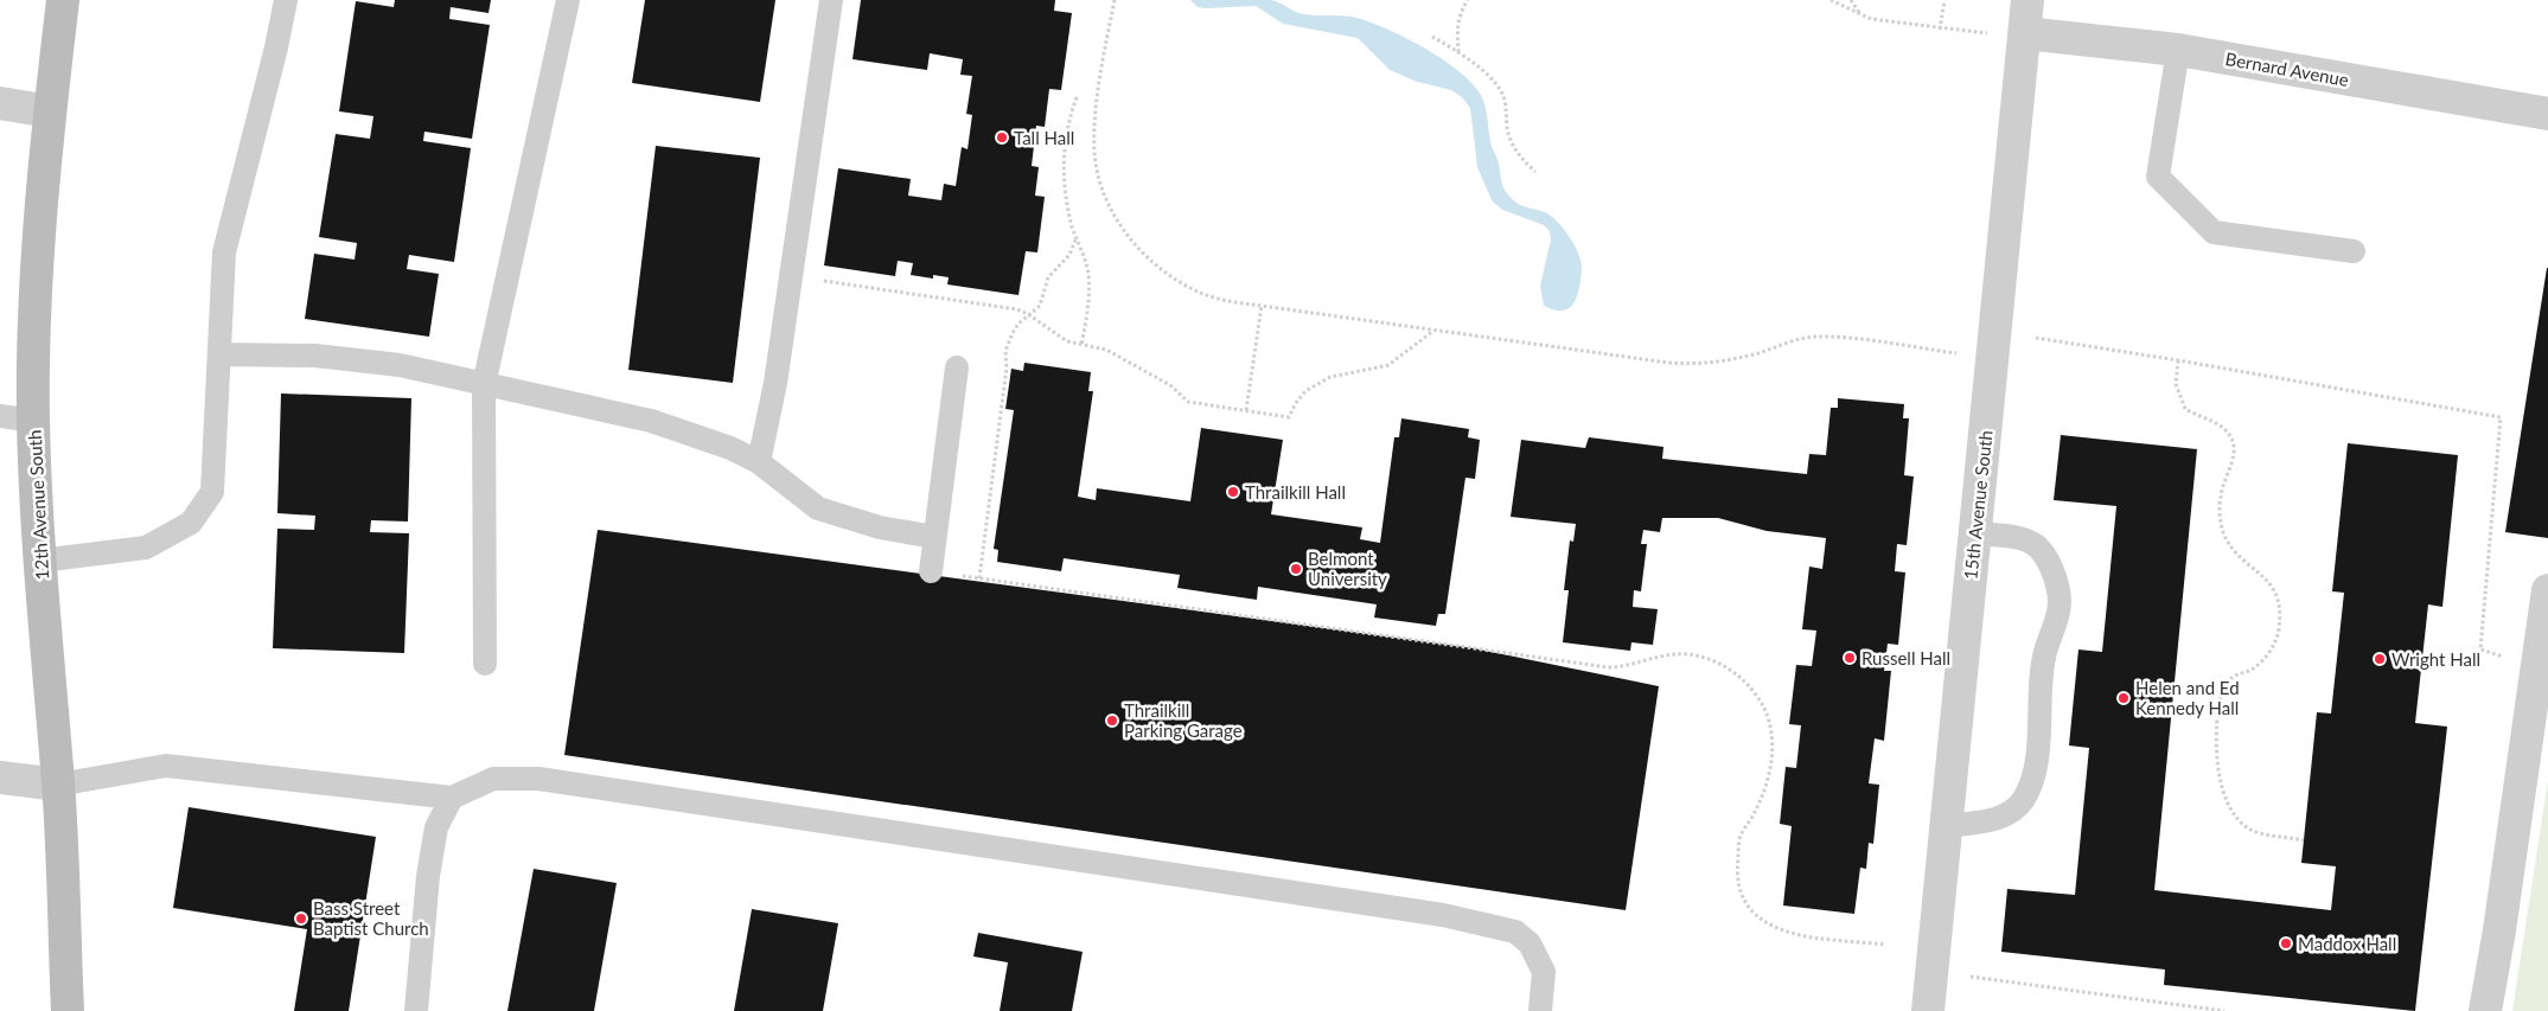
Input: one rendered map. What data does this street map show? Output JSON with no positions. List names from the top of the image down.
{
  "streets": {
    "main road": ["12th Avenue South"],
    "street": ["Bernard Avenue", "15th Avenue South"]
  },
  "crossings": [
    ["Bernard Avenue", "15th Avenue South"]
  ],
  "places": [
    "Tall Hall",
    "Thrailkill Hall",
    "Belmont University",
    "Russell Hall",
    "Wright Hall",
    "Helen and Ed Kennedy Hall",
    "Thrailkill Parking Garage",
    "Bass Street Baptist Church",
    "Maddox Hall"
  ]
}
